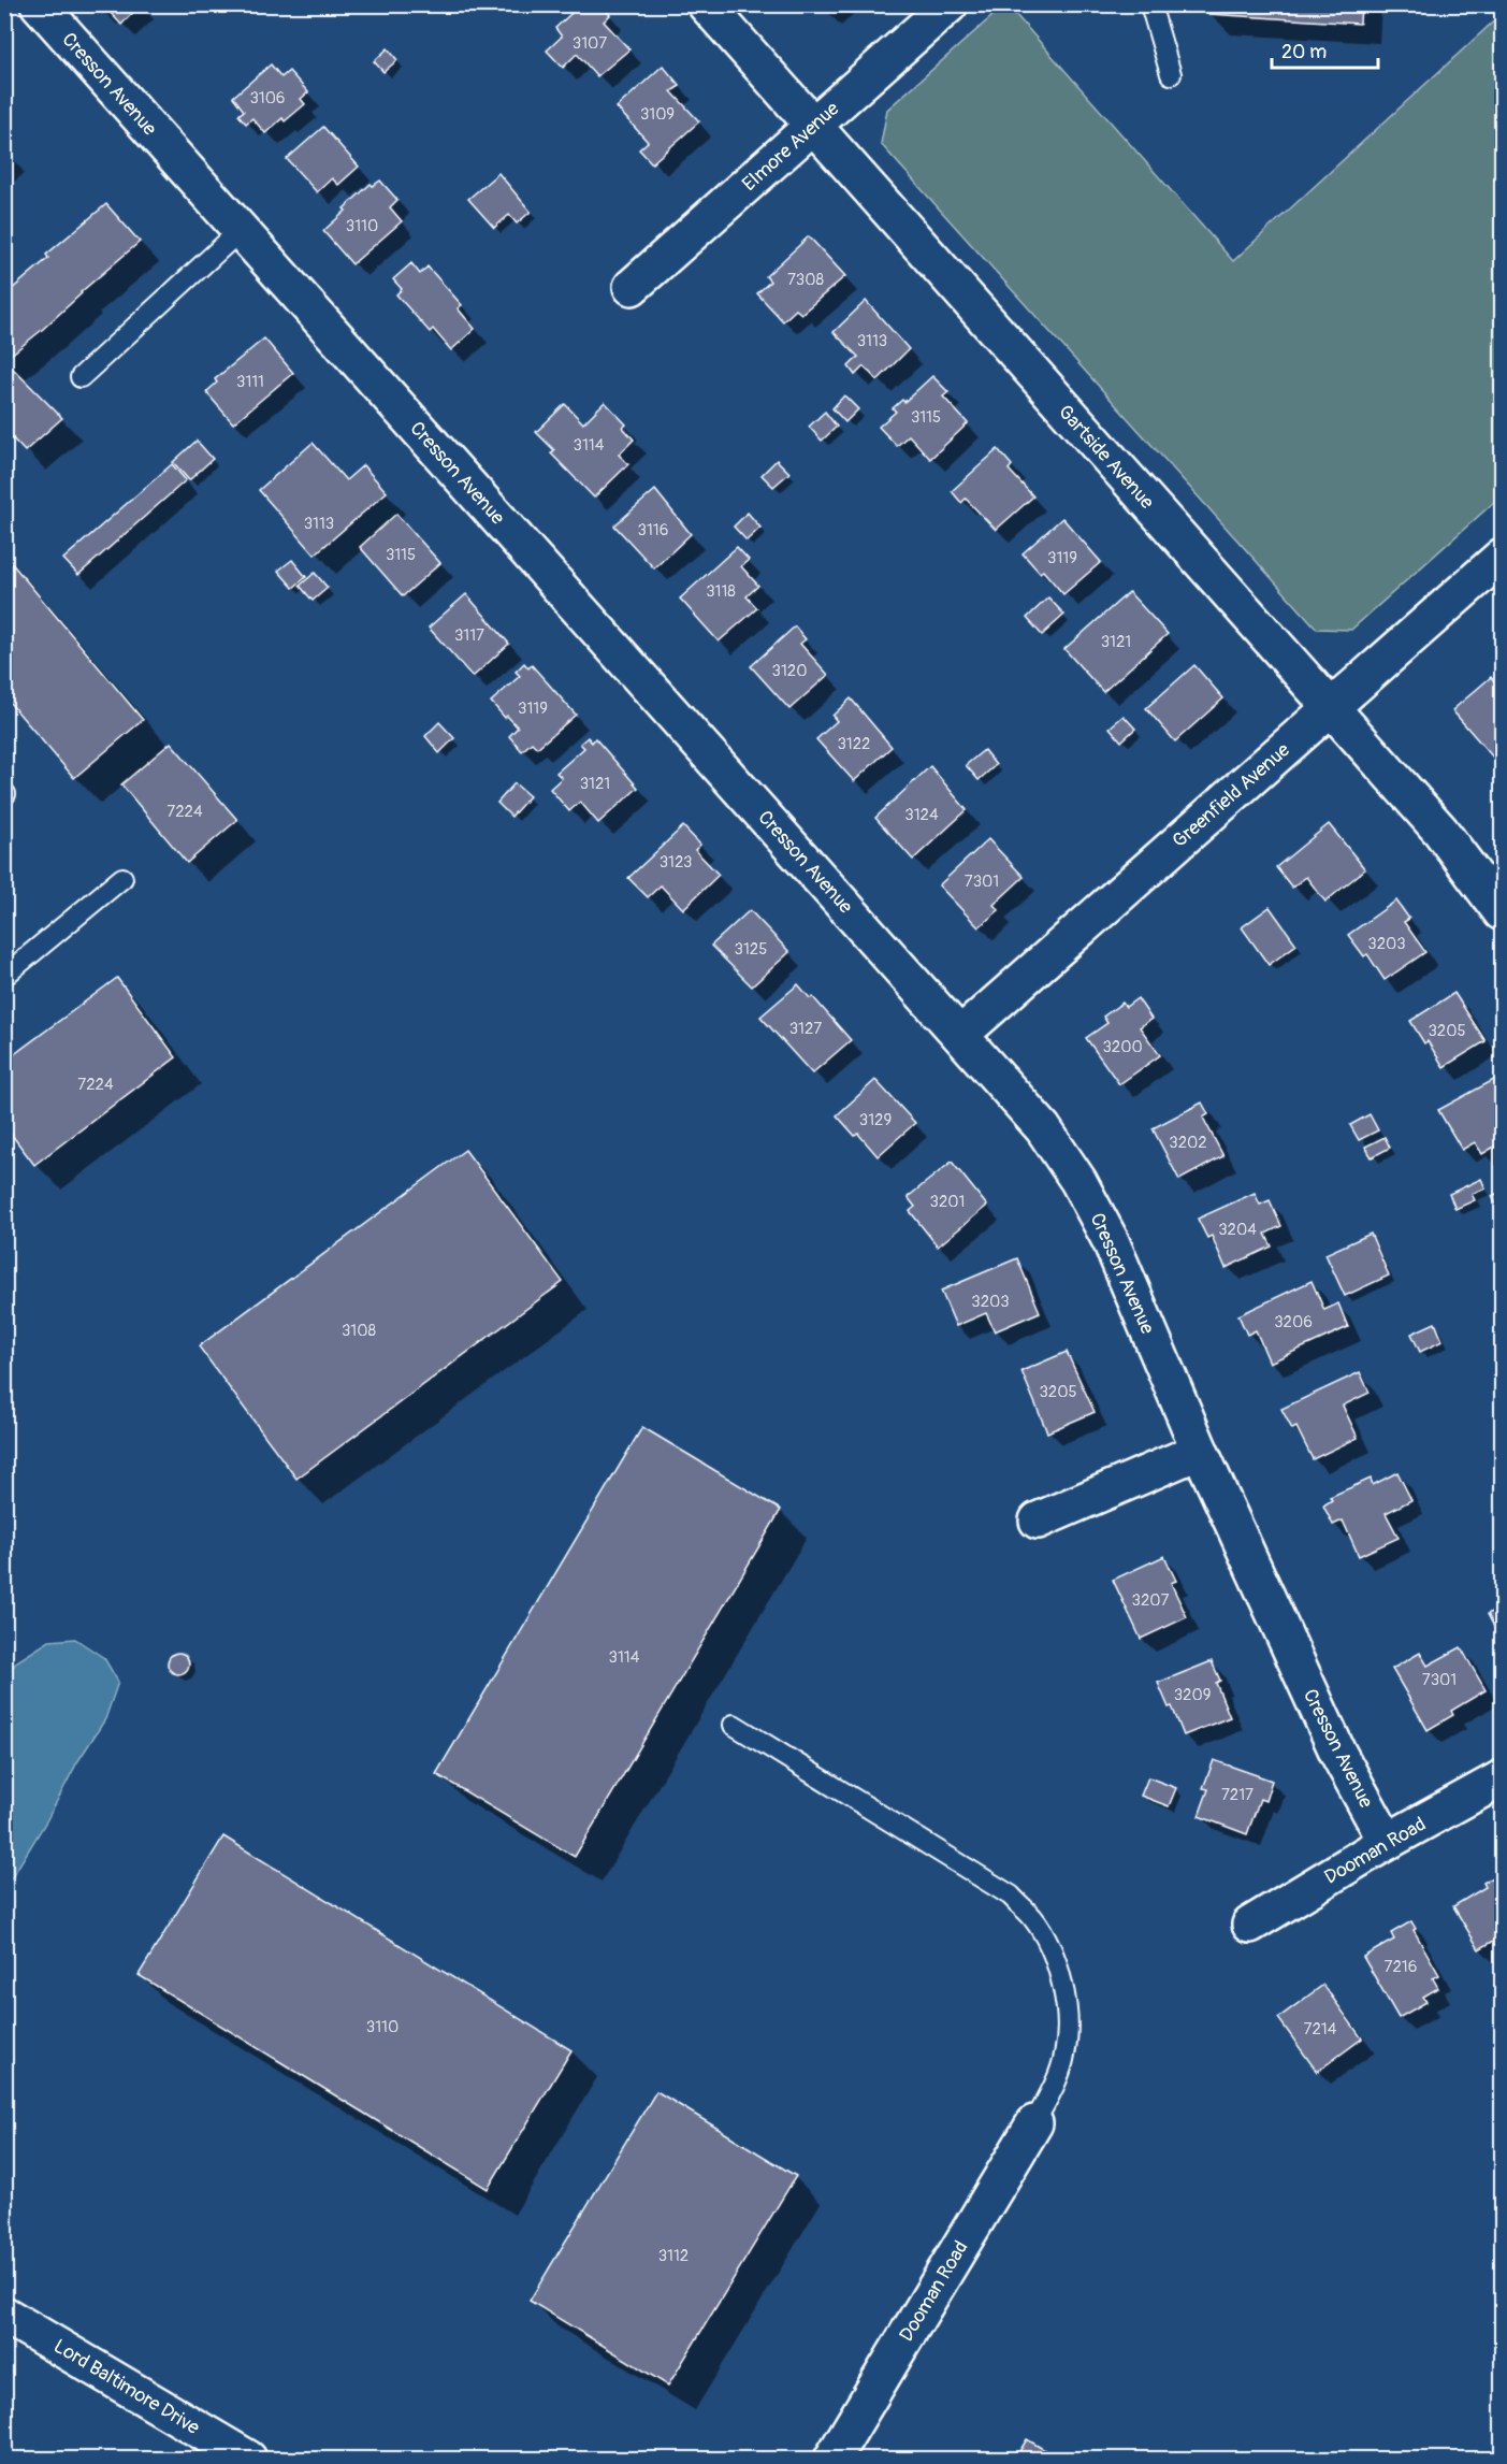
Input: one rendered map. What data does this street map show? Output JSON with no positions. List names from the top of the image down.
{
  "streets": {
    "street": [
      "Cresson Avenue",
      "Elmore Avenue",
      "Gartside Avenue",
      "Greenfield Avenue",
      "Dooman Road",
      "Lord Baltimore Drive"
    ]
  },
  "crossings": [
    ["Cresson Avenue", "Greenfield Avenue"],
    ["Cresson Avenue", "Dooman Road"],
    ["Elmore Avenue", "Gartside Avenue"],
    ["Gartside Avenue", "Greenfield Avenue"]
  ],
  "house_numbers": [
    "3107",
    "3106",
    "3109",
    "3110",
    "7308",
    "3113",
    "3111",
    "3115",
    "3114",
    "3113",
    "3116",
    "3115",
    "3119",
    "3118",
    "3117",
    "3121",
    "3120",
    "3119",
    "3122",
    "3121",
    "7224",
    "3124",
    "3123",
    "7301",
    "3203",
    "3125",
    "3127",
    "3205",
    "3200",
    "7224",
    "3129",
    "3202",
    "3201",
    "3204",
    "3203",
    "3206",
    "3108",
    "3205",
    "3207",
    "3114",
    "7301",
    "3209",
    "7217",
    "7216",
    "3110",
    "7214",
    "3112"
  ],
  "scale_bar": "20 m"
}
